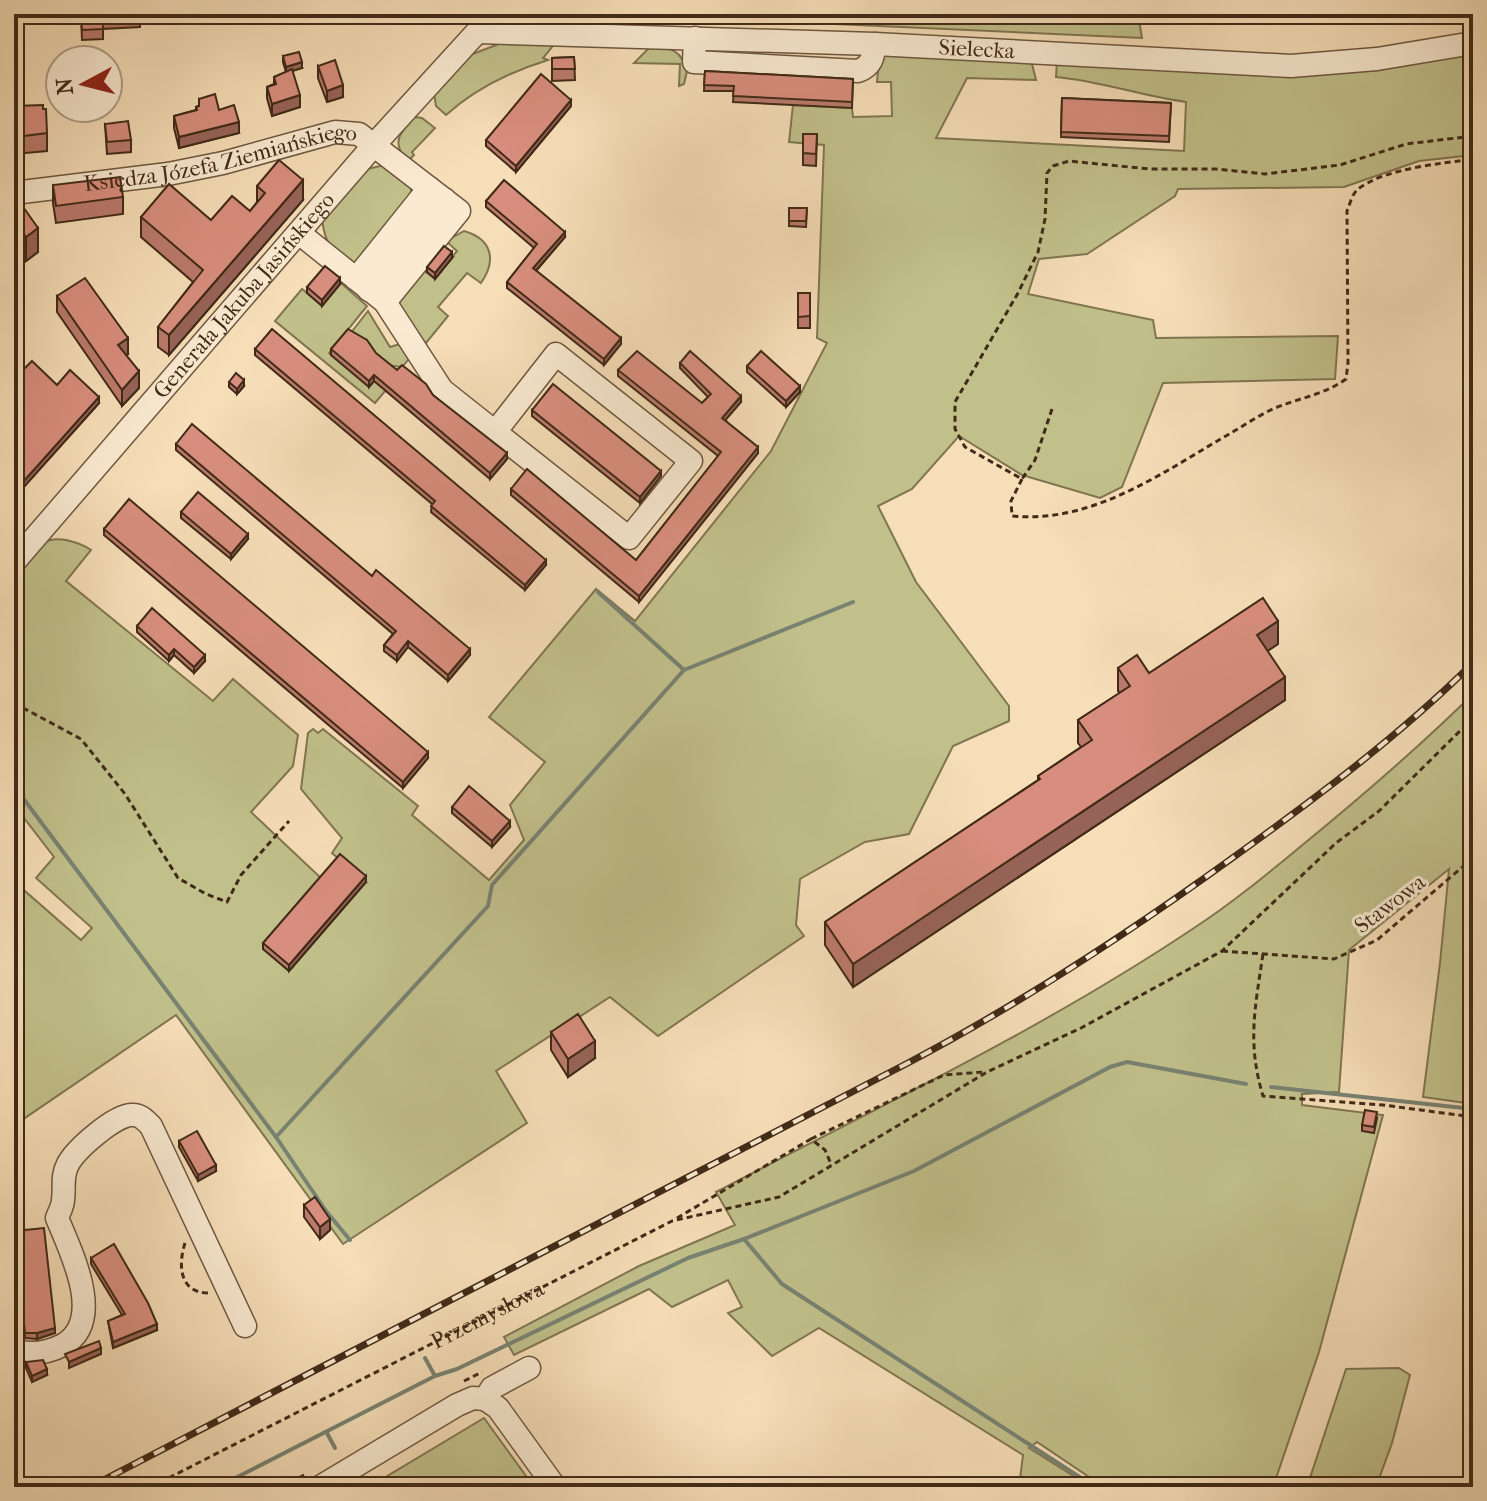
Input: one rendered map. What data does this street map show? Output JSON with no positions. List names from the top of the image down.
{
  "streets": {
    "street": ["Sielecka", "Księdza Józefa Ziemiańskiego", "Generała Jakuba Jasińskiego"],
    "path": ["Stawowa", "Przemysłowa"]
  },
  "crossings": [
    ["Sielecka", "Generała Jakuba Jasińskiego"],
    ["Księdza Józefa Ziemiańskiego", "Generała Jakuba Jasińskiego"],
    ["Stawowa", "Przemysłowa"]
  ],
  "north": "left"
}
